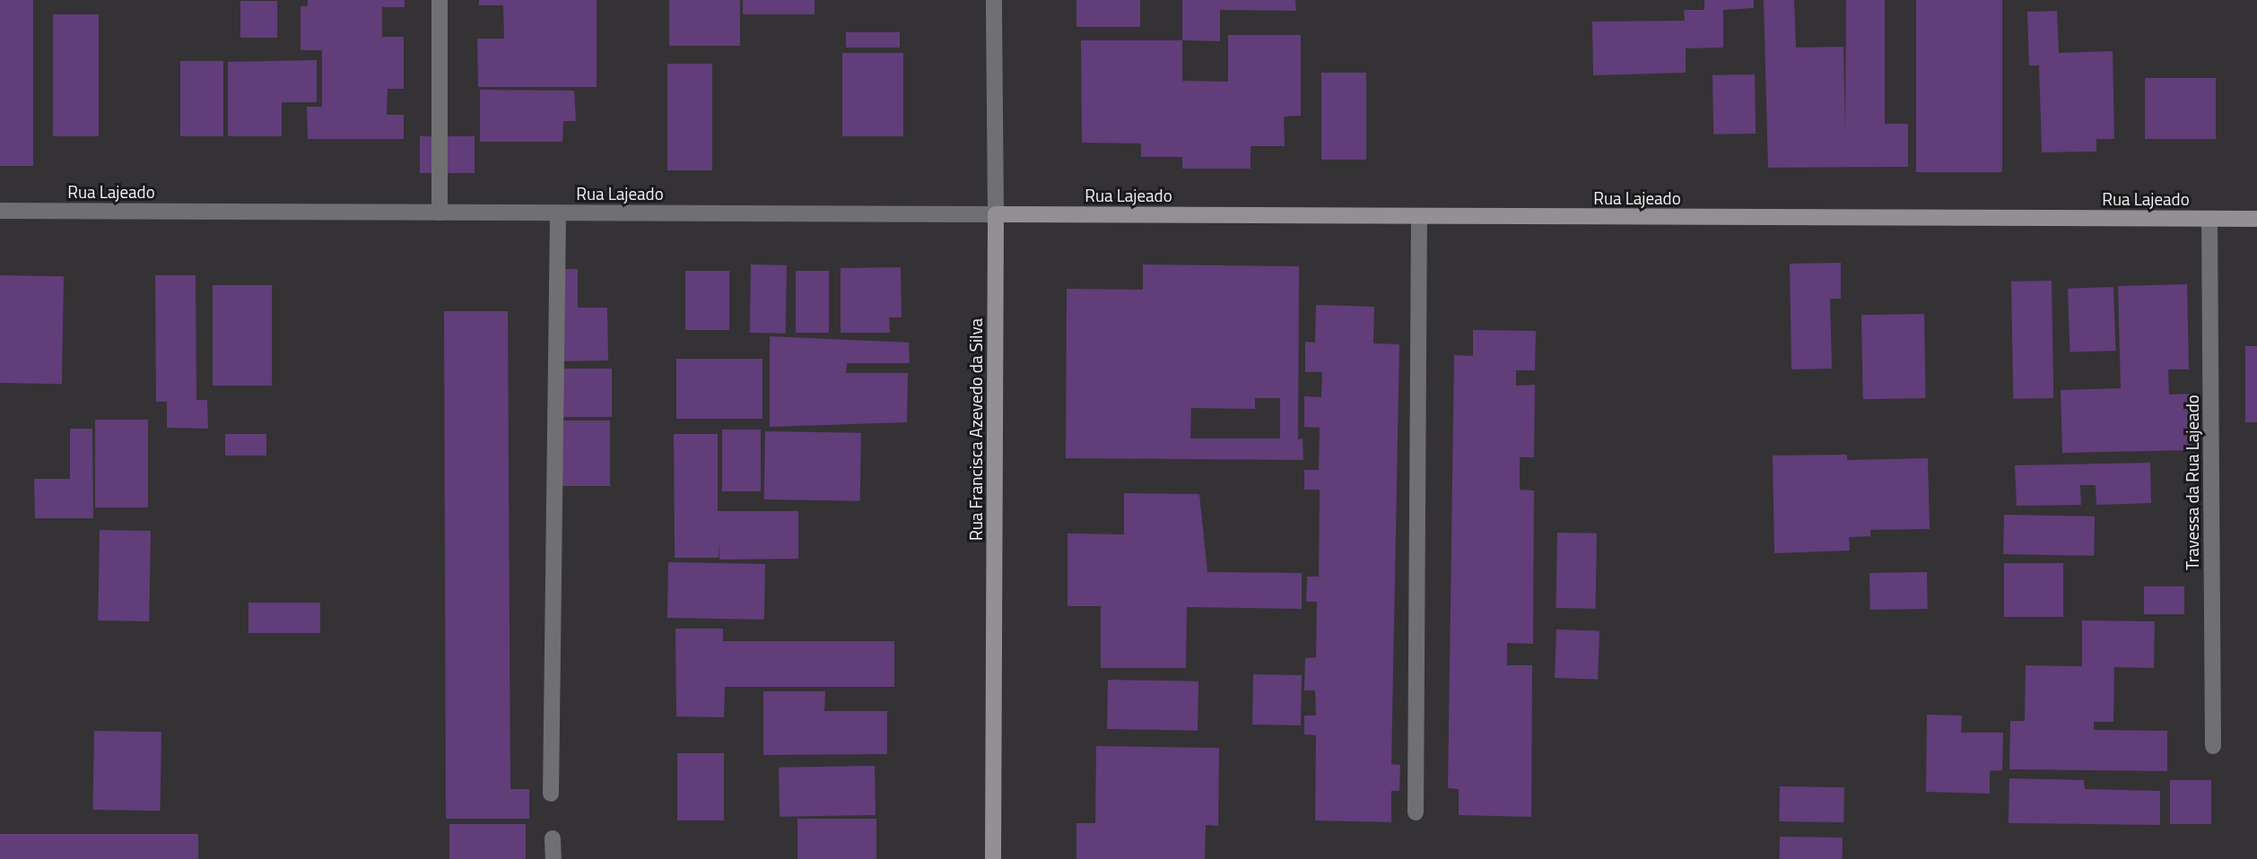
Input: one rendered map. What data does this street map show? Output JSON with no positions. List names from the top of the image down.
{
  "streets": {
    "street": ["Rua Lajeado", "Rua Francisca Azevedo da Silva", "Travessa da Rua Lajeado"]
  },
  "crossings": [
    ["Rua Lajeado", "Rua Francisca Azevedo da Silva"],
    ["Rua Lajeado", "Travessa da Rua Lajeado"]
  ]
}
